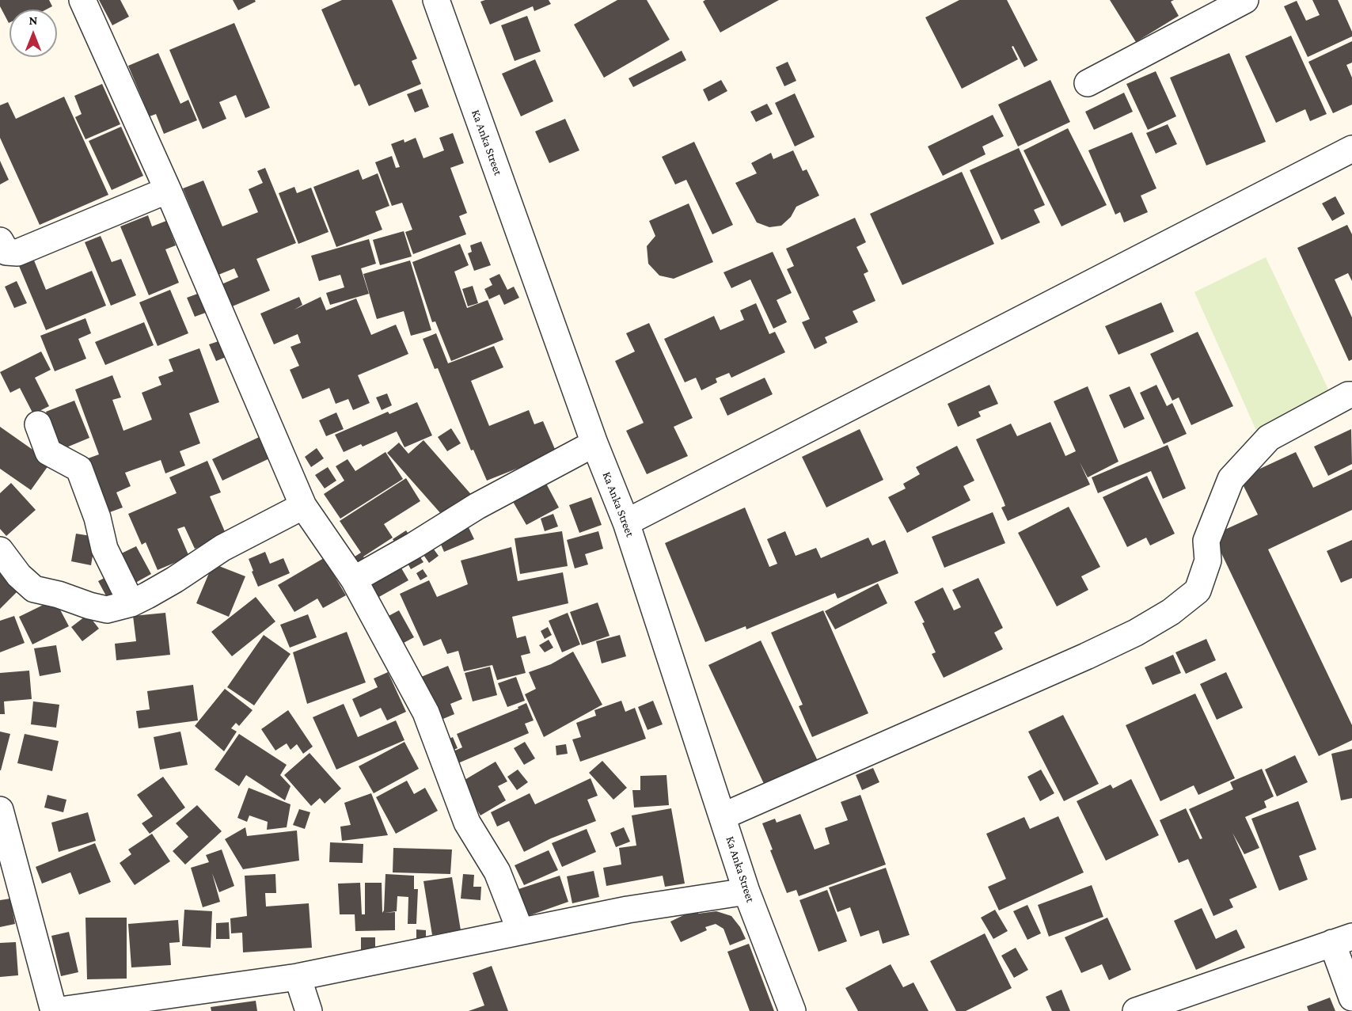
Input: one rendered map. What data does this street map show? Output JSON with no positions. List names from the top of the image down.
{
  "streets": {
    "street": ["Ka Anka Street"]
  },
  "north": "top"
}
